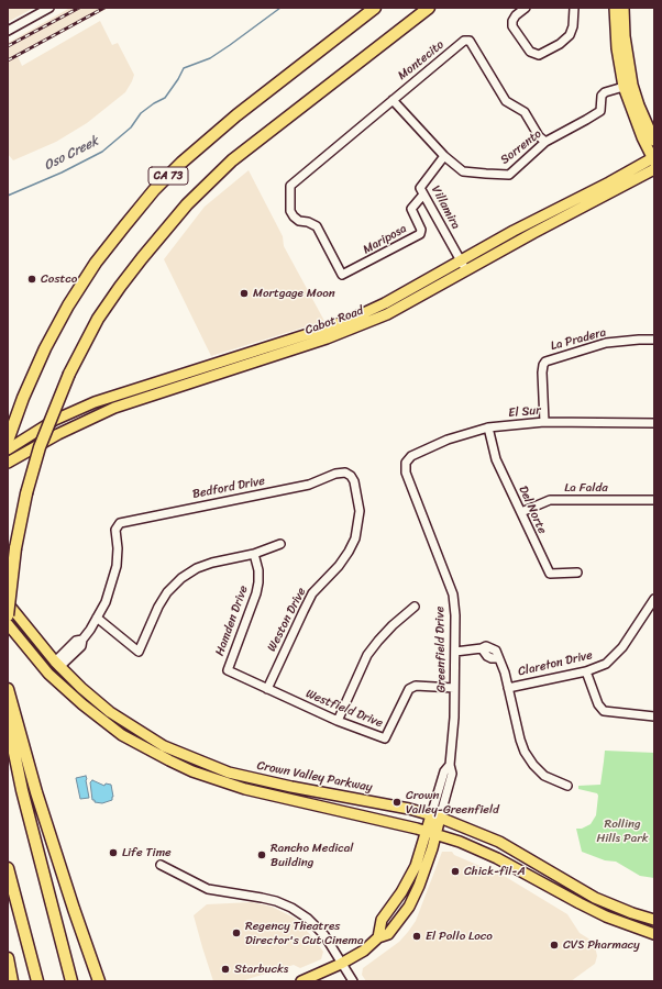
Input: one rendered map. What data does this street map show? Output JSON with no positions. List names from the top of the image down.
{
  "streets": {
    "highway": ["CA 73"],
    "main road": ["Cabot Road", "Greenfield Drive", "Crown Valley Parkway"],
    "street": [
      "Montecito",
      "Sorrento",
      "Villamira",
      "Mariposa",
      "La Pradera",
      "El Sur",
      "Bedford Drive",
      "La Falda",
      "Del Norte",
      "Weston Drive",
      "Hamden Drive",
      "Clareton Drive",
      "Westfield Drive"
    ]
  },
  "crossings": [
    ["Montecito", "Sorrento"],
    ["Montecito", "Mariposa"],
    ["Sorrento", "Villamira"],
    ["Villamira", "Mariposa"],
    ["Villamira", "Cabot Road"],
    ["La Pradera", "El Sur"],
    ["El Sur", "Del Norte"],
    ["El Sur", "Greenfield Drive"],
    ["Bedford Drive", "Weston Drive"],
    ["La Falda", "Del Norte"],
    ["Weston Drive", "Westfield Drive"],
    ["Hamden Drive", "Westfield Drive"],
    ["Greenfield Drive", "Westfield Drive"],
    ["Greenfield Drive", "Crown Valley Parkway"]
  ],
  "water": ["Oso Creek"],
  "parks": ["Rolling Hills Park"],
  "places": [
    "Costco",
    "Mortgage Moon",
    "Crown Valley-Greenfield",
    "Life Time",
    "Rancho Medical Building",
    "Chick-fil-A",
    "Regency Theatres Director's Cut Cinema",
    "El Pollo Loco",
    "CVS Pharmacy",
    "Starbucks"
  ]
}
